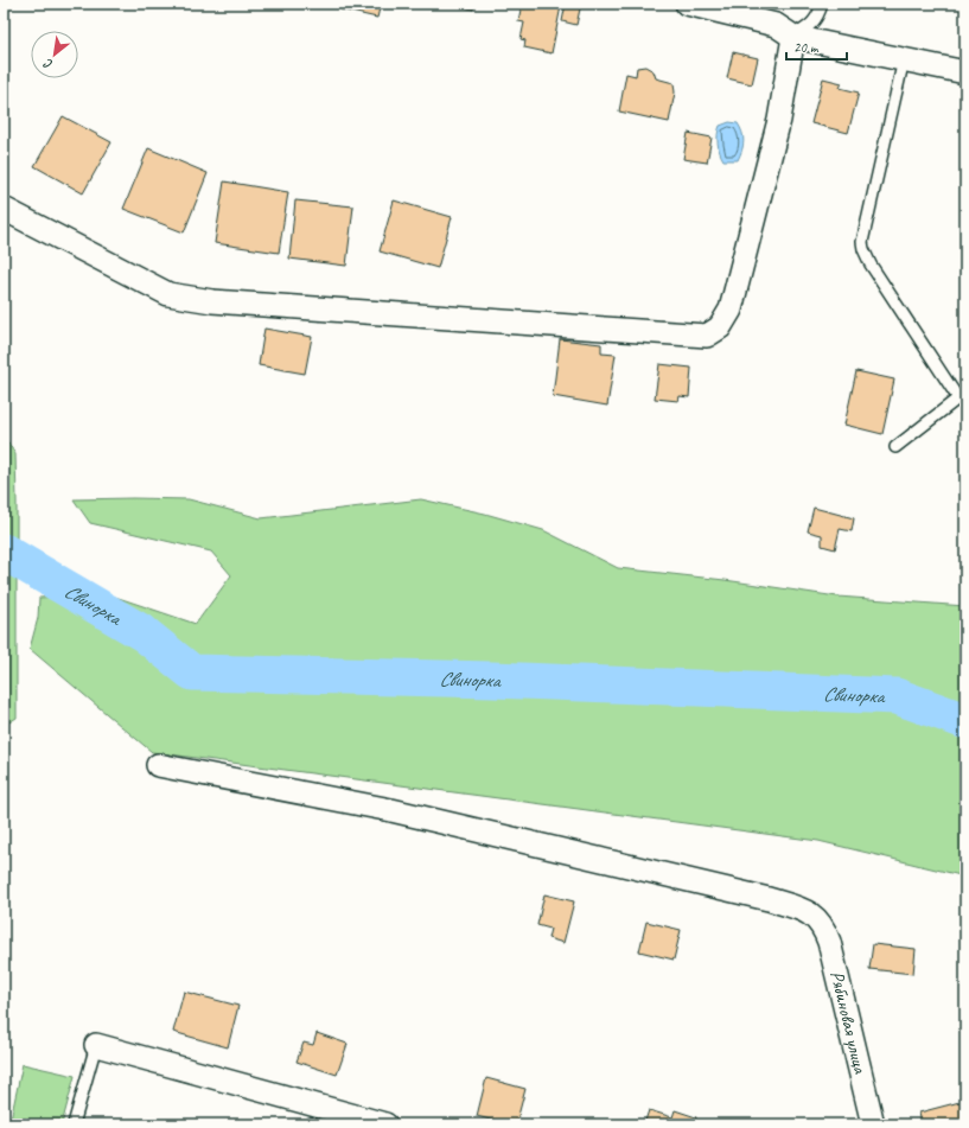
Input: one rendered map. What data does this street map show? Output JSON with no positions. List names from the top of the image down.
{
  "streets": {
    "street": ["Рябиновая улица"]
  },
  "water": ["Свинорка"],
  "scale_bar": "20 m",
  "north": "bottom left"
}
